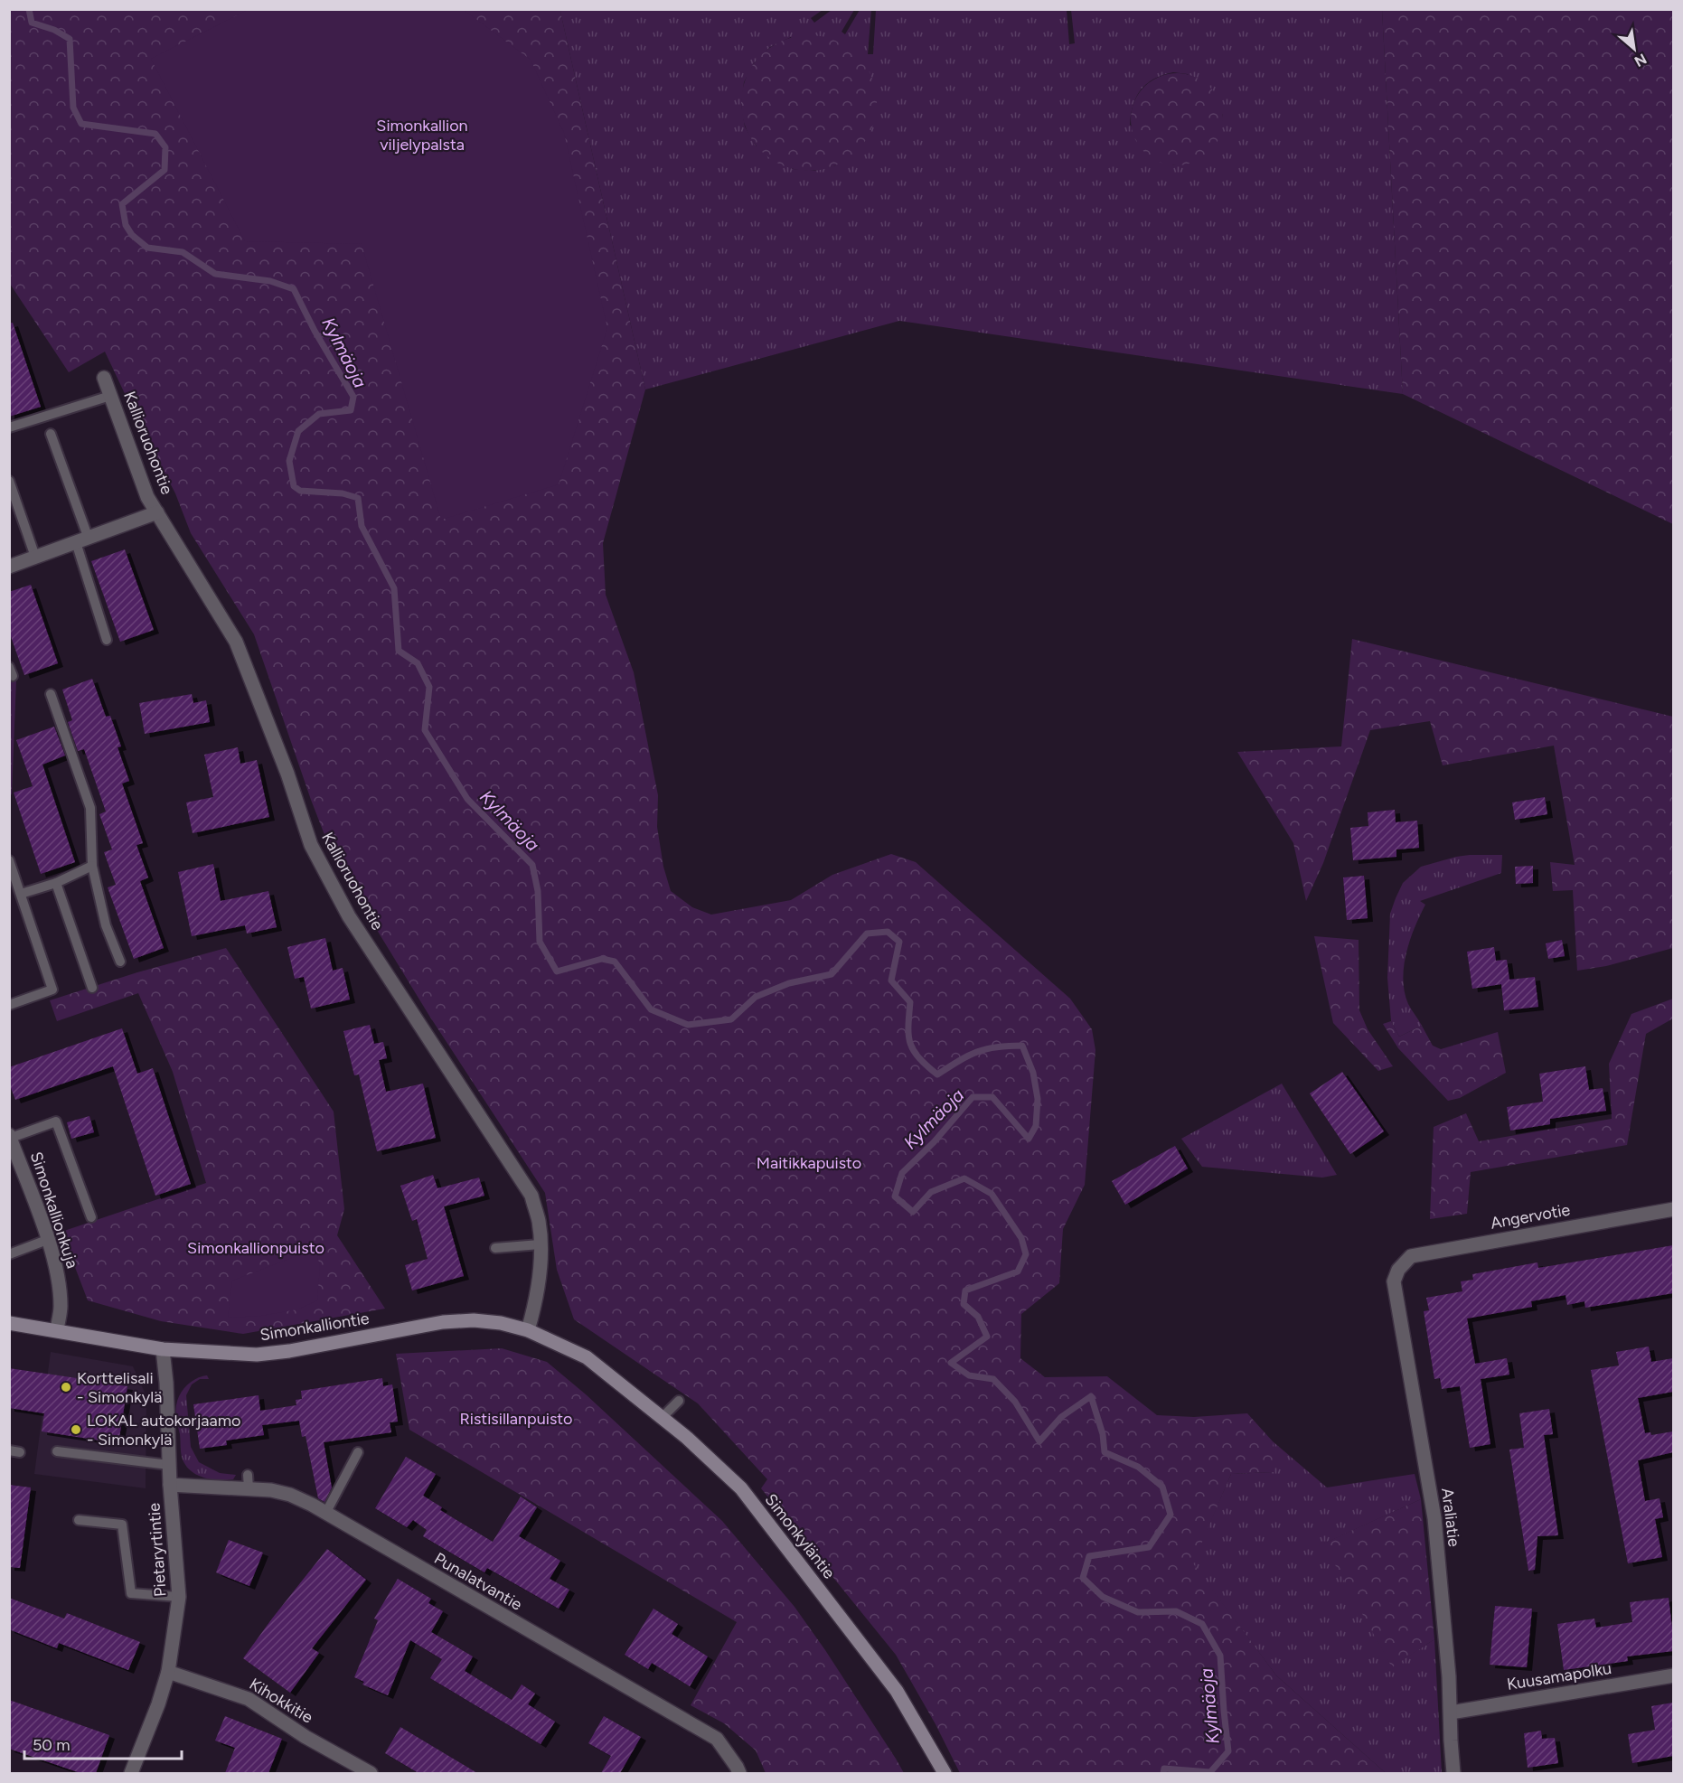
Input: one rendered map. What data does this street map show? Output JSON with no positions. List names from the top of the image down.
{
  "streets": {
    "main road": ["Simonkalliontie", "Simonkyläntie"],
    "street": [
      "Kallioruohontie",
      "Simonkallionkuja",
      "Angervotie",
      "Araliatie",
      "Pietaryrtintie",
      "Punalatvantie",
      "Kuusamapolku",
      "Kihokkitie"
    ]
  },
  "crossings": [
    ["Kallioruohontie", "Simonkalliontie"],
    ["Simonkallionkuja", "Simonkalliontie"],
    ["Angervotie", "Araliatie"],
    ["Simonkalliontie", "Simonkyläntie"],
    ["Simonkalliontie", "Pietaryrtintie"],
    ["Araliatie", "Kuusamapolku"],
    ["Pietaryrtintie", "Punalatvantie"],
    ["Pietaryrtintie", "Kihokkitie"]
  ],
  "water": ["Kylmäoja"],
  "parks": [
    "Simonkallion viljelypalsta",
    "Maitikkapuisto",
    "Simonkallionpuisto",
    "Ristisillanpuisto"
  ],
  "places": ["Korttelisali - Simonkylä", "LOKAL autokorjaamo - Simonkylä"],
  "scale_bar": "50 m",
  "north": "bottom right"
}
